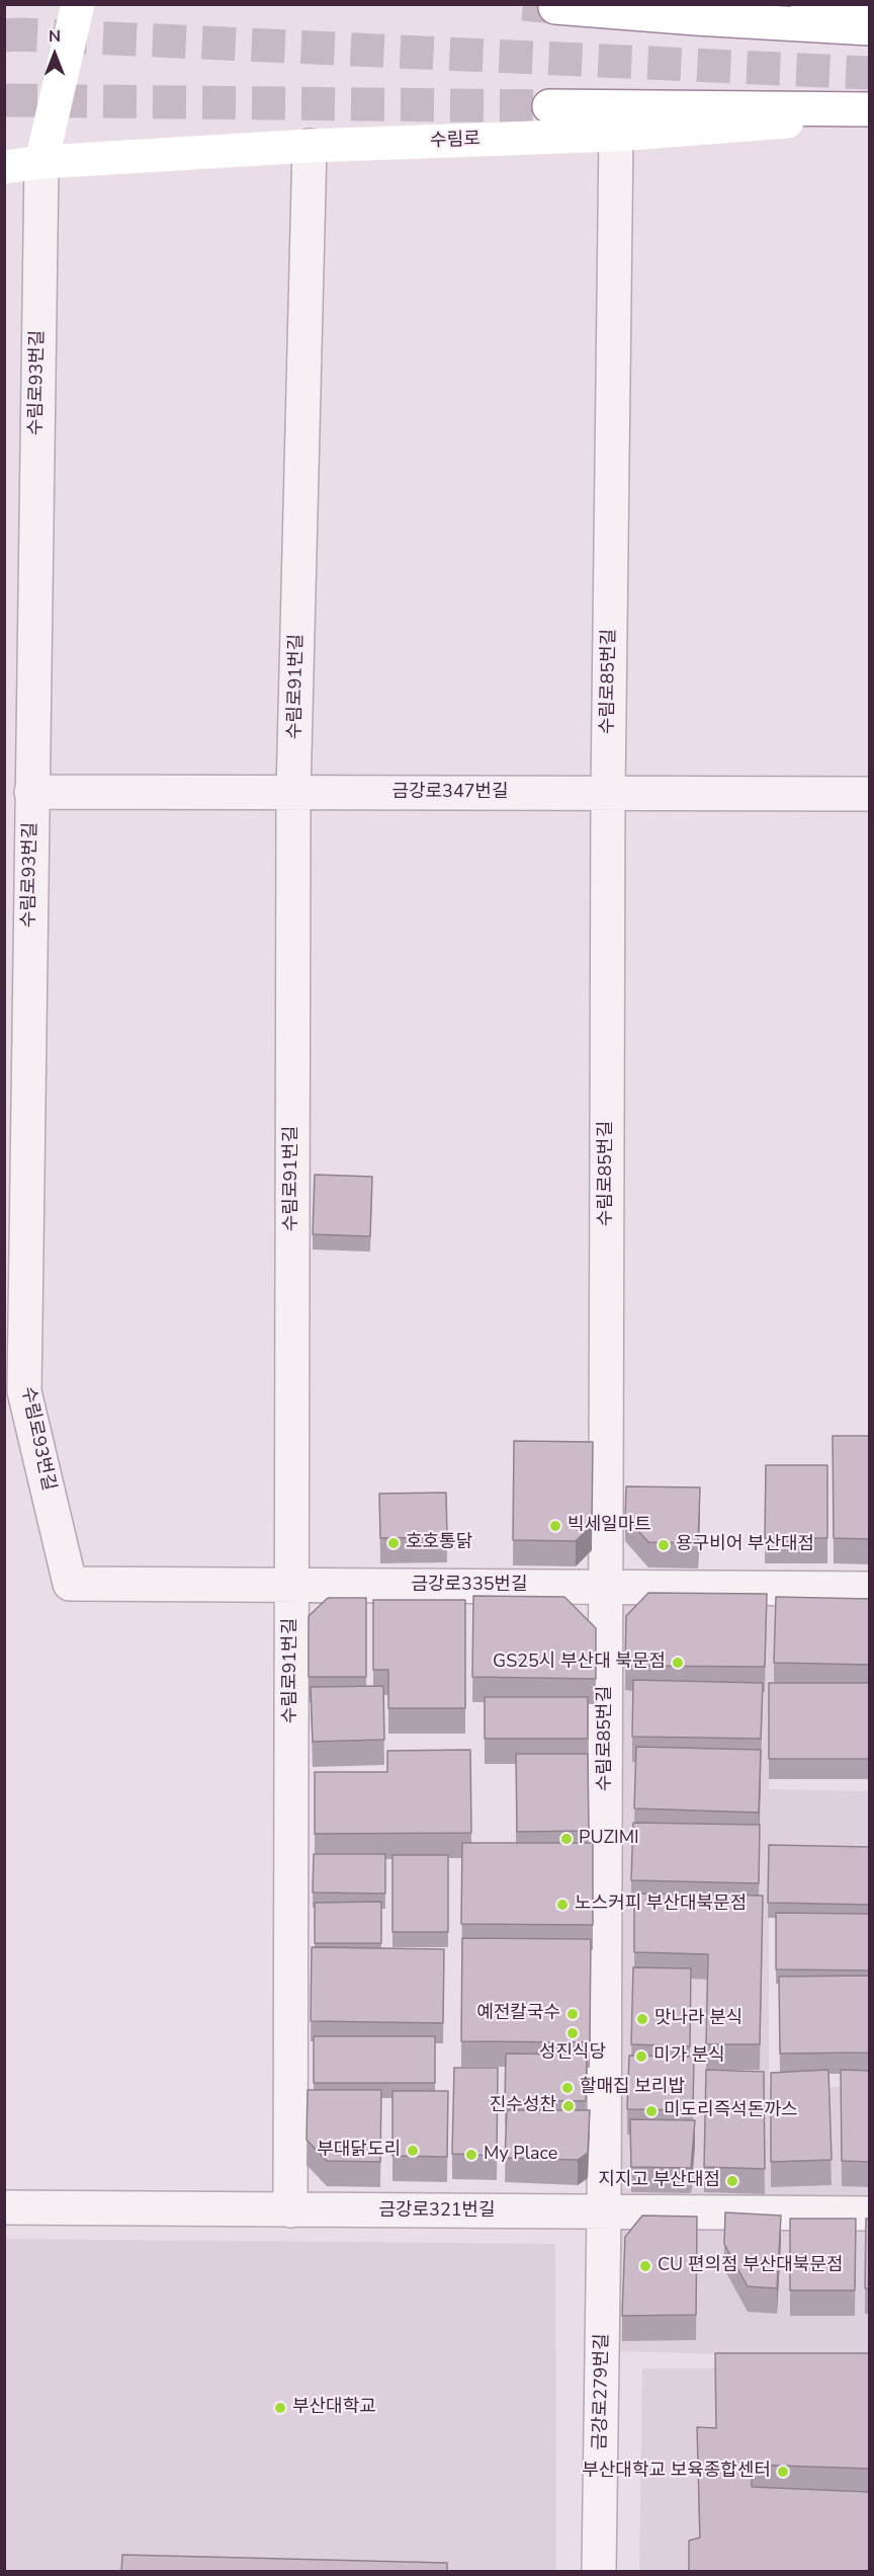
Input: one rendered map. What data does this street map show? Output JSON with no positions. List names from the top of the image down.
{
  "streets": {
    "main road": ["수림로"],
    "street": [
      "수림로93번길",
      "수림로85번길",
      "수림로91번길",
      "금강로347번길",
      "금강로335번길",
      "금강로321번길",
      "금강로279번길"
    ]
  },
  "crossings": [
    ["수림로", "수림로93번길"],
    ["수림로", "수림로85번길"],
    ["수림로", "수림로91번길"],
    ["수림로93번길", "금강로347번길"],
    ["수림로93번길", "금강로335번길"],
    ["수림로85번길", "금강로347번길"],
    ["수림로85번길", "금강로335번길"],
    ["수림로85번길", "금강로321번길"],
    ["수림로85번길", "금강로279번길"],
    ["수림로91번길", "금강로347번길"],
    ["수림로91번길", "금강로335번길"],
    ["수림로91번길", "금강로321번길"],
    ["금강로321번길", "금강로279번길"]
  ],
  "places": [
    "빅세일마트",
    "호호통닭",
    "용구비어 부산대점",
    "GS25시 부산대 북문점",
    "PUZIMI",
    "노스커피 부산대북문점",
    "예전칼국수",
    "맛나라 분식",
    "성진식당",
    "미가 분식",
    "할매집 보리밥",
    "진수성찬",
    "미도리즉석돈까스",
    "부대닭도리",
    "My Place",
    "지지고 부산대점",
    "CU 편의점 부산대북문점",
    "부산대학교",
    "부산대학교 보육종합센터"
  ],
  "north": "top"
}
